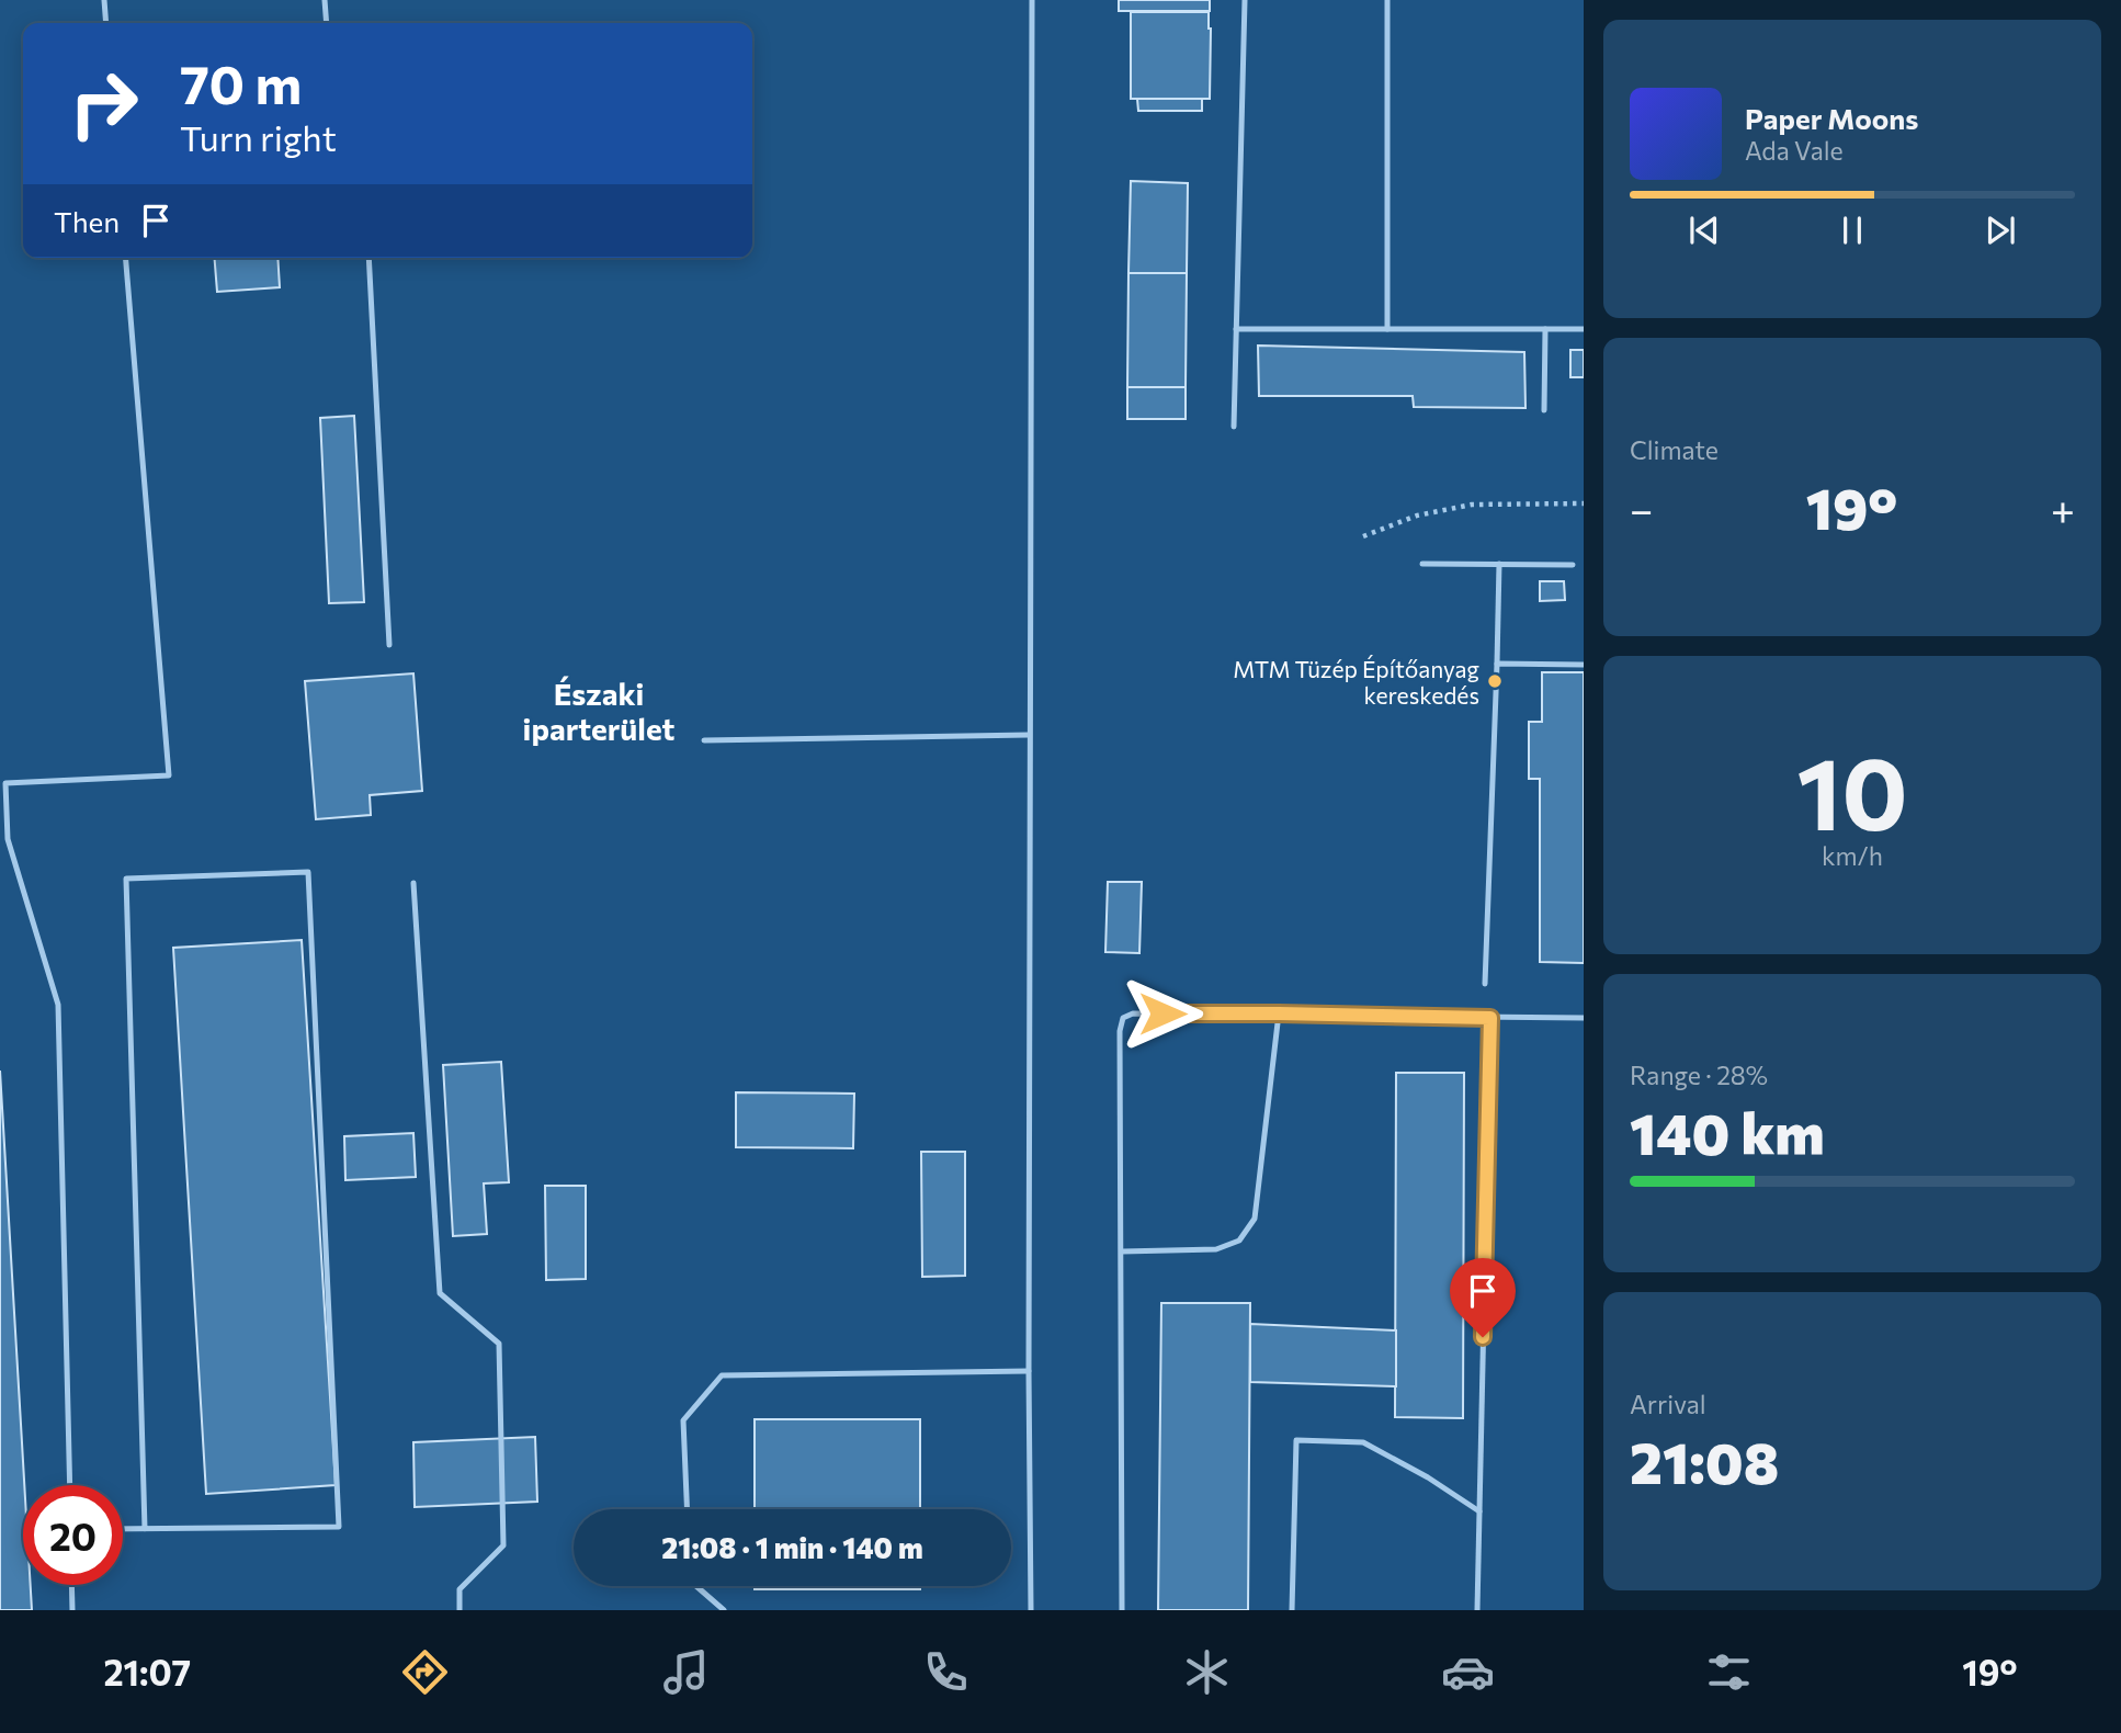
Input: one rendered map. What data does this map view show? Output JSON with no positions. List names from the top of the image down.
{
  "districts": ["Északi iparterület"],
  "places": ["MTM Tüzép Építőanyag kereskedés"],
  "page": {
    "turn": ["70 m", "Turn right"],
    "song": ["Paper Moons", "Ada Vale"],
    "then": "Then",
    "tile": [
      "Climate",
      ["10", "km/h"],
      ["Range · 28%", "140 km"],
      ["Arrival", "21:08"]
    ],
    "heat": ["−", "19°", "+"],
    "limit": "20",
    "trip": "21:08 · 1 min · 140 m",
    "tabs": ["21:07", "19°"]
  }
}
